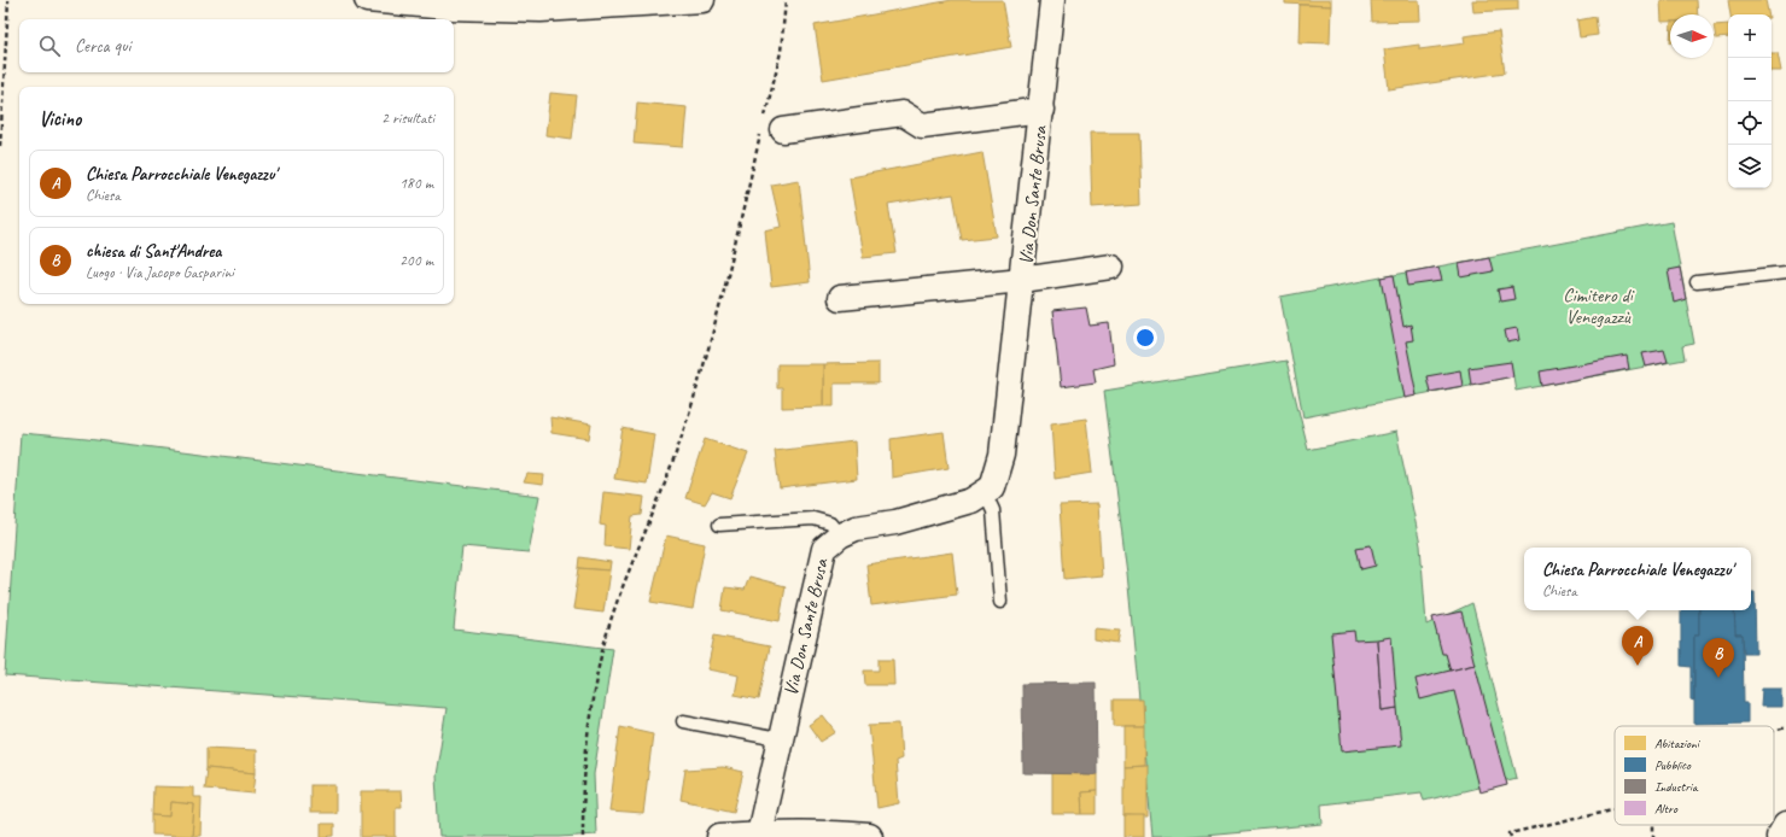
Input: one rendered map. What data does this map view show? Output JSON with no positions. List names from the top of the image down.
{
  "streets": {
    "street": ["Via Don Sante Brusa"]
  },
  "parks": ["Cimitero di Venegazzù"],
  "legend": [
    "Abitazioni",
    "Pubblico",
    "Industria",
    "Altro"
  ],
  "north": "right",
  "page": {
    "map_buttons": ["+", "−"],
    "search": "Cerca qui",
    "heading": ["Vicino", "2 risultati"],
    "list": [
      {
        "mark": "A",
        "name": "Chiesa Parrocchiale Venegazzu'",
        "note": "Chiesa",
        "value": "180 m"
      },
      {
        "mark": "B",
        "name": "chiesa di Sant'Andrea",
        "note": "Luogo · Via Jacopo Gasparini",
        "value": "200 m"
      }
    ],
    "popup": ["Chiesa Parrocchiale Venegazzu'", "Chiesa"],
    "pins": ["A", "B"]
  }
}
